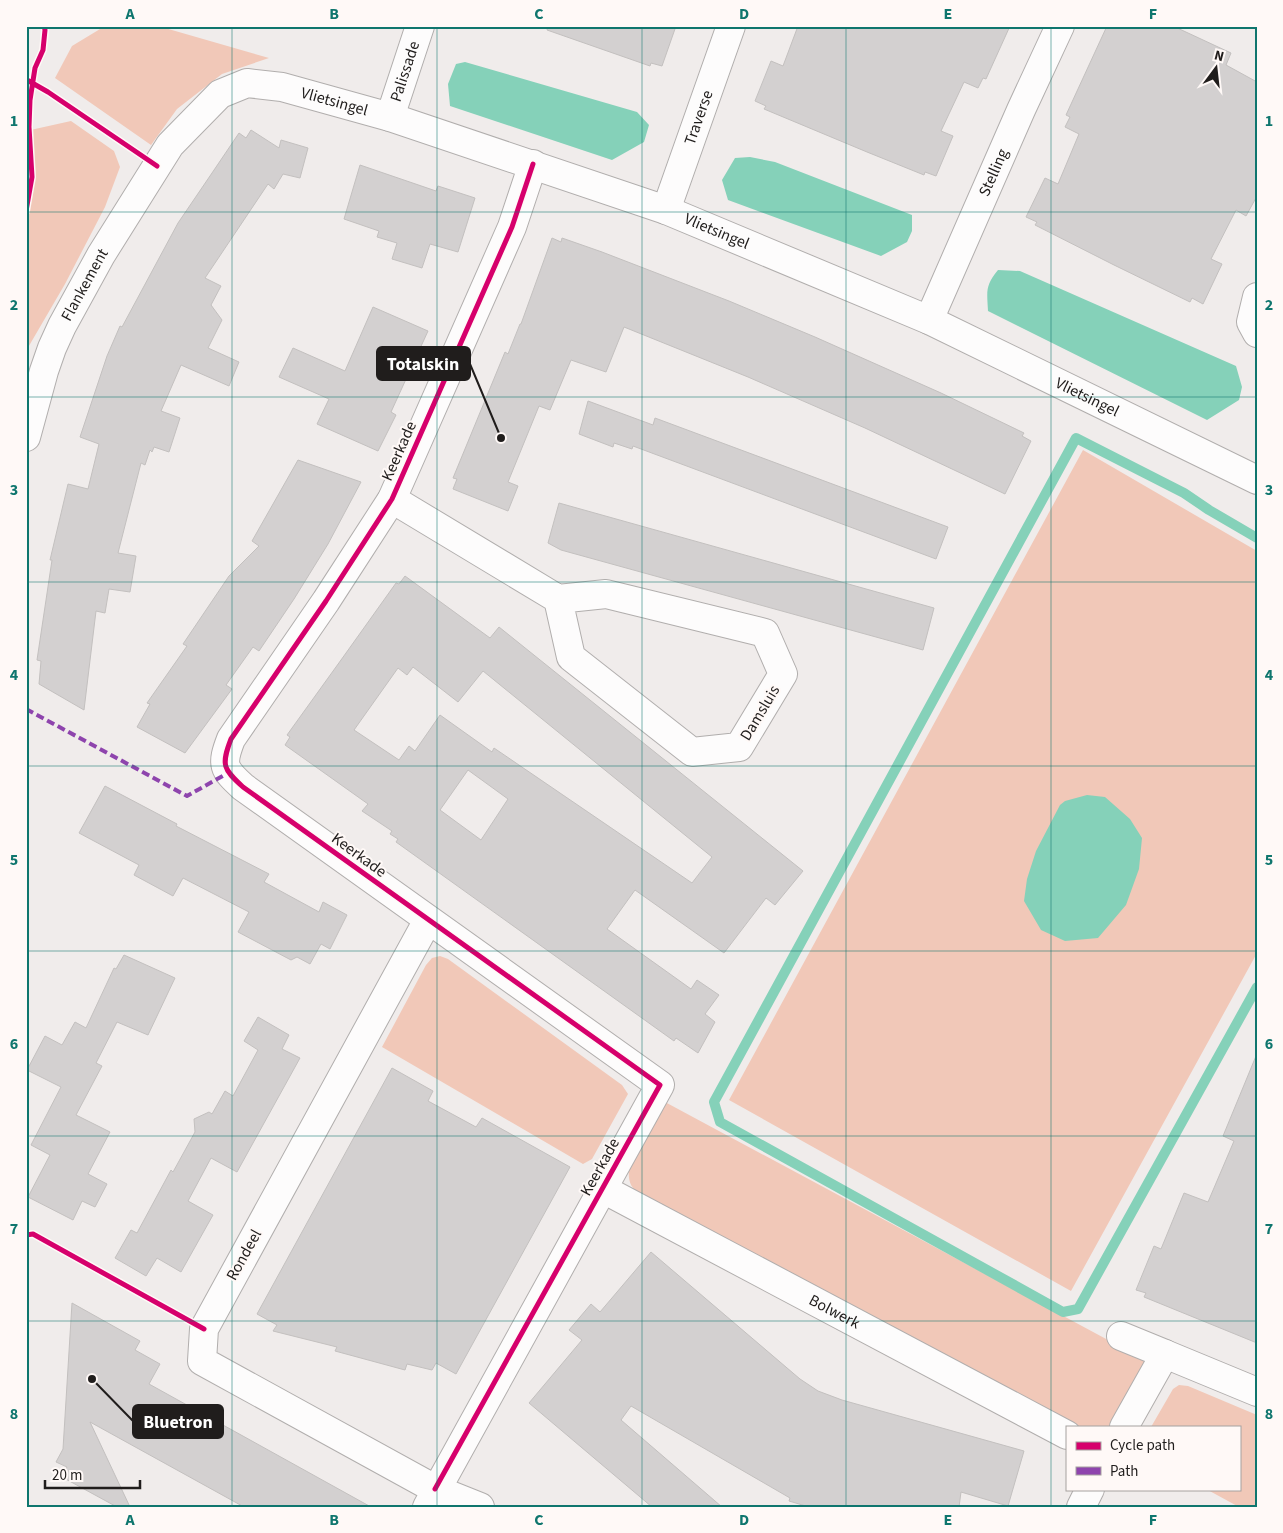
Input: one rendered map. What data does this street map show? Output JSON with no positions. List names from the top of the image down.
{
  "streets": {
    "street": [
      "Palissade",
      "Vlietsingel",
      "Traverse",
      "Stelling",
      "Flankement",
      "Keerkade",
      "Damsluis",
      "Rondeel",
      "Bolwerk"
    ]
  },
  "crossings": [
    ["Palissade", "Vlietsingel"],
    ["Vlietsingel", "Traverse"],
    ["Vlietsingel", "Stelling"],
    ["Vlietsingel", "Flankement"],
    ["Vlietsingel", "Keerkade"],
    ["Keerkade", "Rondeel"],
    ["Keerkade", "Bolwerk"]
  ],
  "places": ["Totalskin", "Bluetron"],
  "legend": ["Cycle path", "Path"],
  "scale_bar": "20 m",
  "north": "top",
  "grid": {
    "columns": [
      "A",
      "B",
      "C",
      "D",
      "E",
      "F"
    ],
    "rows": [
      "1",
      "2",
      "3",
      "4",
      "5",
      "6",
      "7",
      "8"
    ]
  }
}
